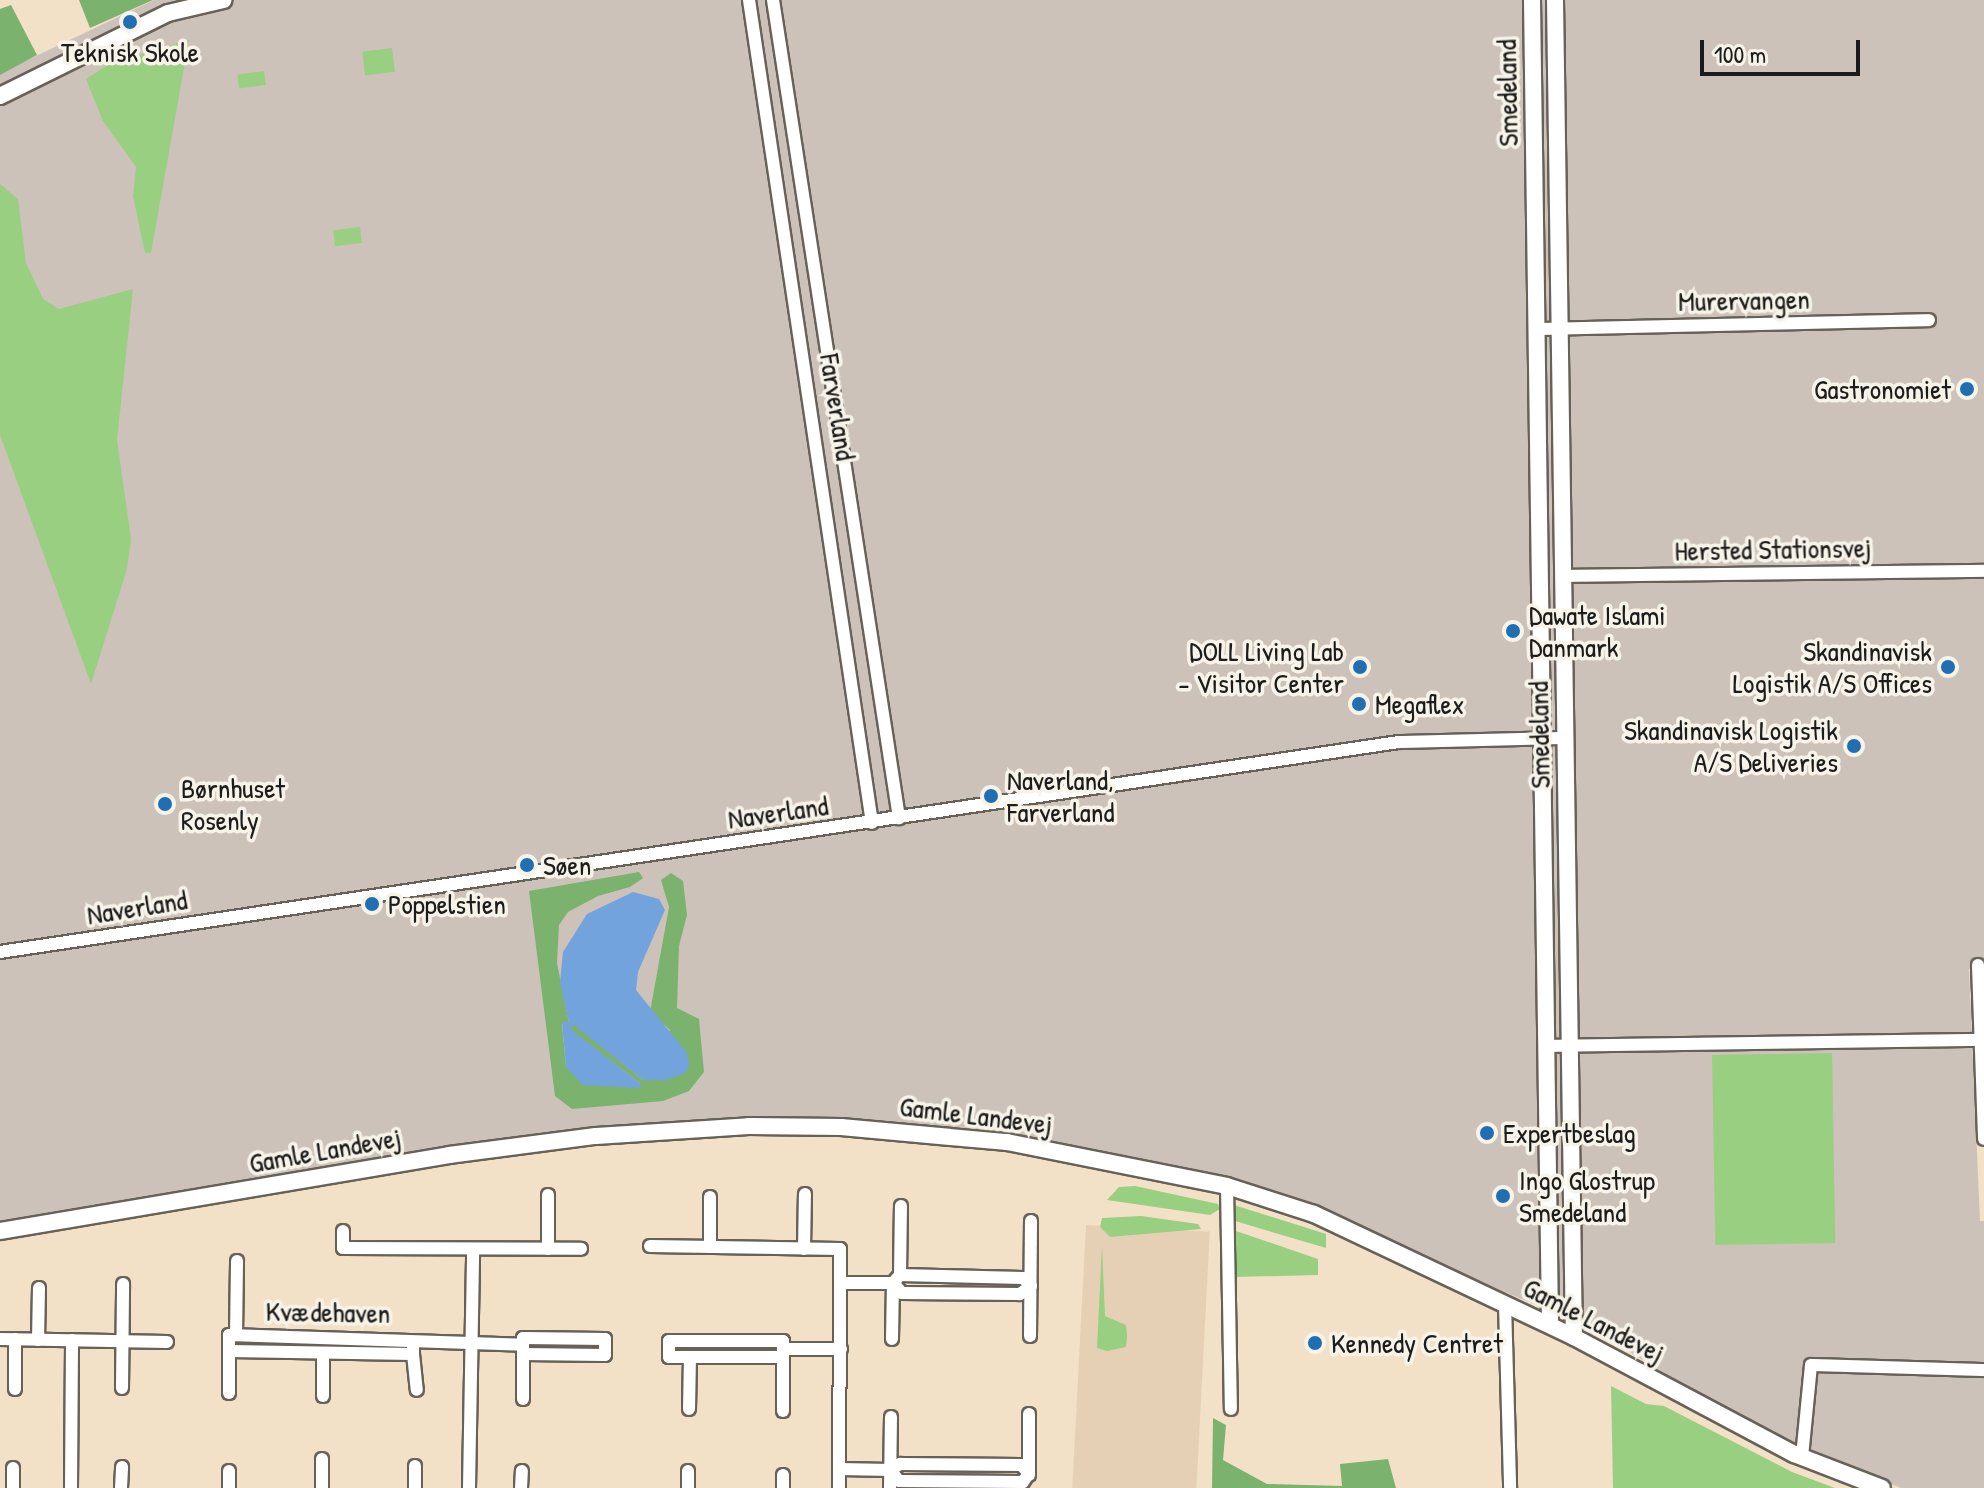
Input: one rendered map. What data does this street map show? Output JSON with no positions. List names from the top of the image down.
{
  "streets": {
    "street": [
      "Smedeland",
      "Murervangen",
      "Farverland",
      "Hersted Stationsvej",
      "Naverland",
      "Gamle Landevej",
      "Kvædehaven"
    ]
  },
  "crossings": [
    ["Smedeland", "Murervangen"],
    ["Smedeland", "Hersted Stationsvej"],
    ["Smedeland", "Naverland"],
    ["Smedeland", "Gamle Landevej"],
    ["Farverland", "Naverland"]
  ],
  "places": [
    "Teknisk Skole",
    "Gastronomiet",
    "Dawate Islami Danmark",
    "DOLL Living Lab - Visitor Center",
    "Skandinavisk Logistik A/S Offices",
    "Megaflex",
    "Skandinavisk Logistik A/S Deliveries",
    "Naverland, Farverland",
    "Børnhuset Rosenly",
    "Søen",
    "Poppelstien",
    "Expertbeslag",
    "Ingo Glostrup Smedeland",
    "Kennedy Centret"
  ],
  "scale_bar": "100 m"
}
